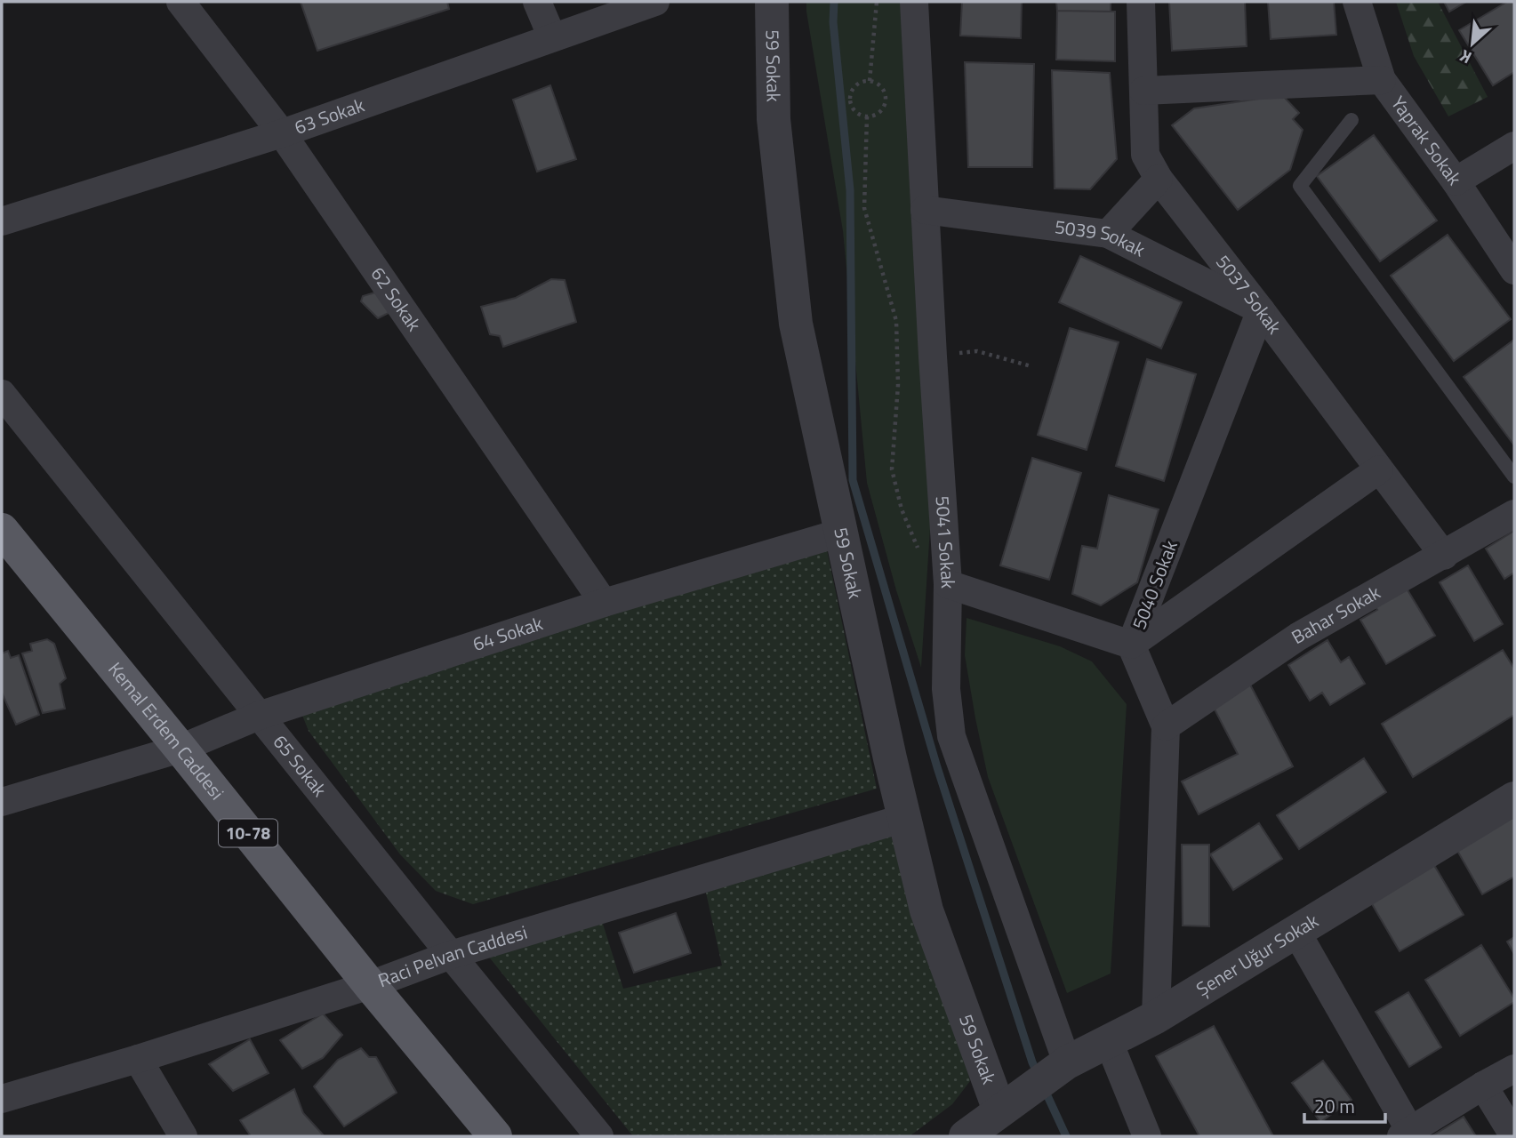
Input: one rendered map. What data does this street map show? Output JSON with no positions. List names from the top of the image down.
{
  "streets": {
    "main road": ["Kemal Erdem Caddesi", "10-78"],
    "street": [
      "59 Sokak",
      "63 Sokak",
      "Yaprak Sokak",
      "5039 Sokak",
      "5037 Sokak",
      "62 Sokak",
      "5041 Sokak",
      "5040 Sokak",
      "Bahar Sokak",
      "64 Sokak",
      "65 Sokak",
      "Şener Uğur Sokak",
      "Raci Pelvan Caddesi"
    ]
  },
  "crossings": [
    ["59 Sokak", "64 Sokak"],
    ["59 Sokak", "Şener Uğur Sokak"],
    ["59 Sokak", "Raci Pelvan Caddesi"],
    ["63 Sokak", "62 Sokak"],
    ["5039 Sokak", "5037 Sokak"],
    ["5039 Sokak", "5041 Sokak"],
    ["5039 Sokak", "5040 Sokak"],
    ["5037 Sokak", "5040 Sokak"],
    ["5037 Sokak", "Bahar Sokak"],
    ["62 Sokak", "64 Sokak"],
    ["5041 Sokak", "Şener Uğur Sokak"],
    ["5040 Sokak", "Bahar Sokak"],
    ["5040 Sokak", "Şener Uğur Sokak"],
    ["64 Sokak", "Kemal Erdem Caddesi"],
    ["64 Sokak", "65 Sokak"],
    ["Kemal Erdem Caddesi", "Raci Pelvan Caddesi"],
    ["65 Sokak", "Raci Pelvan Caddesi"]
  ],
  "scale_bar": "20 m",
  "north": "bottom left"
}
